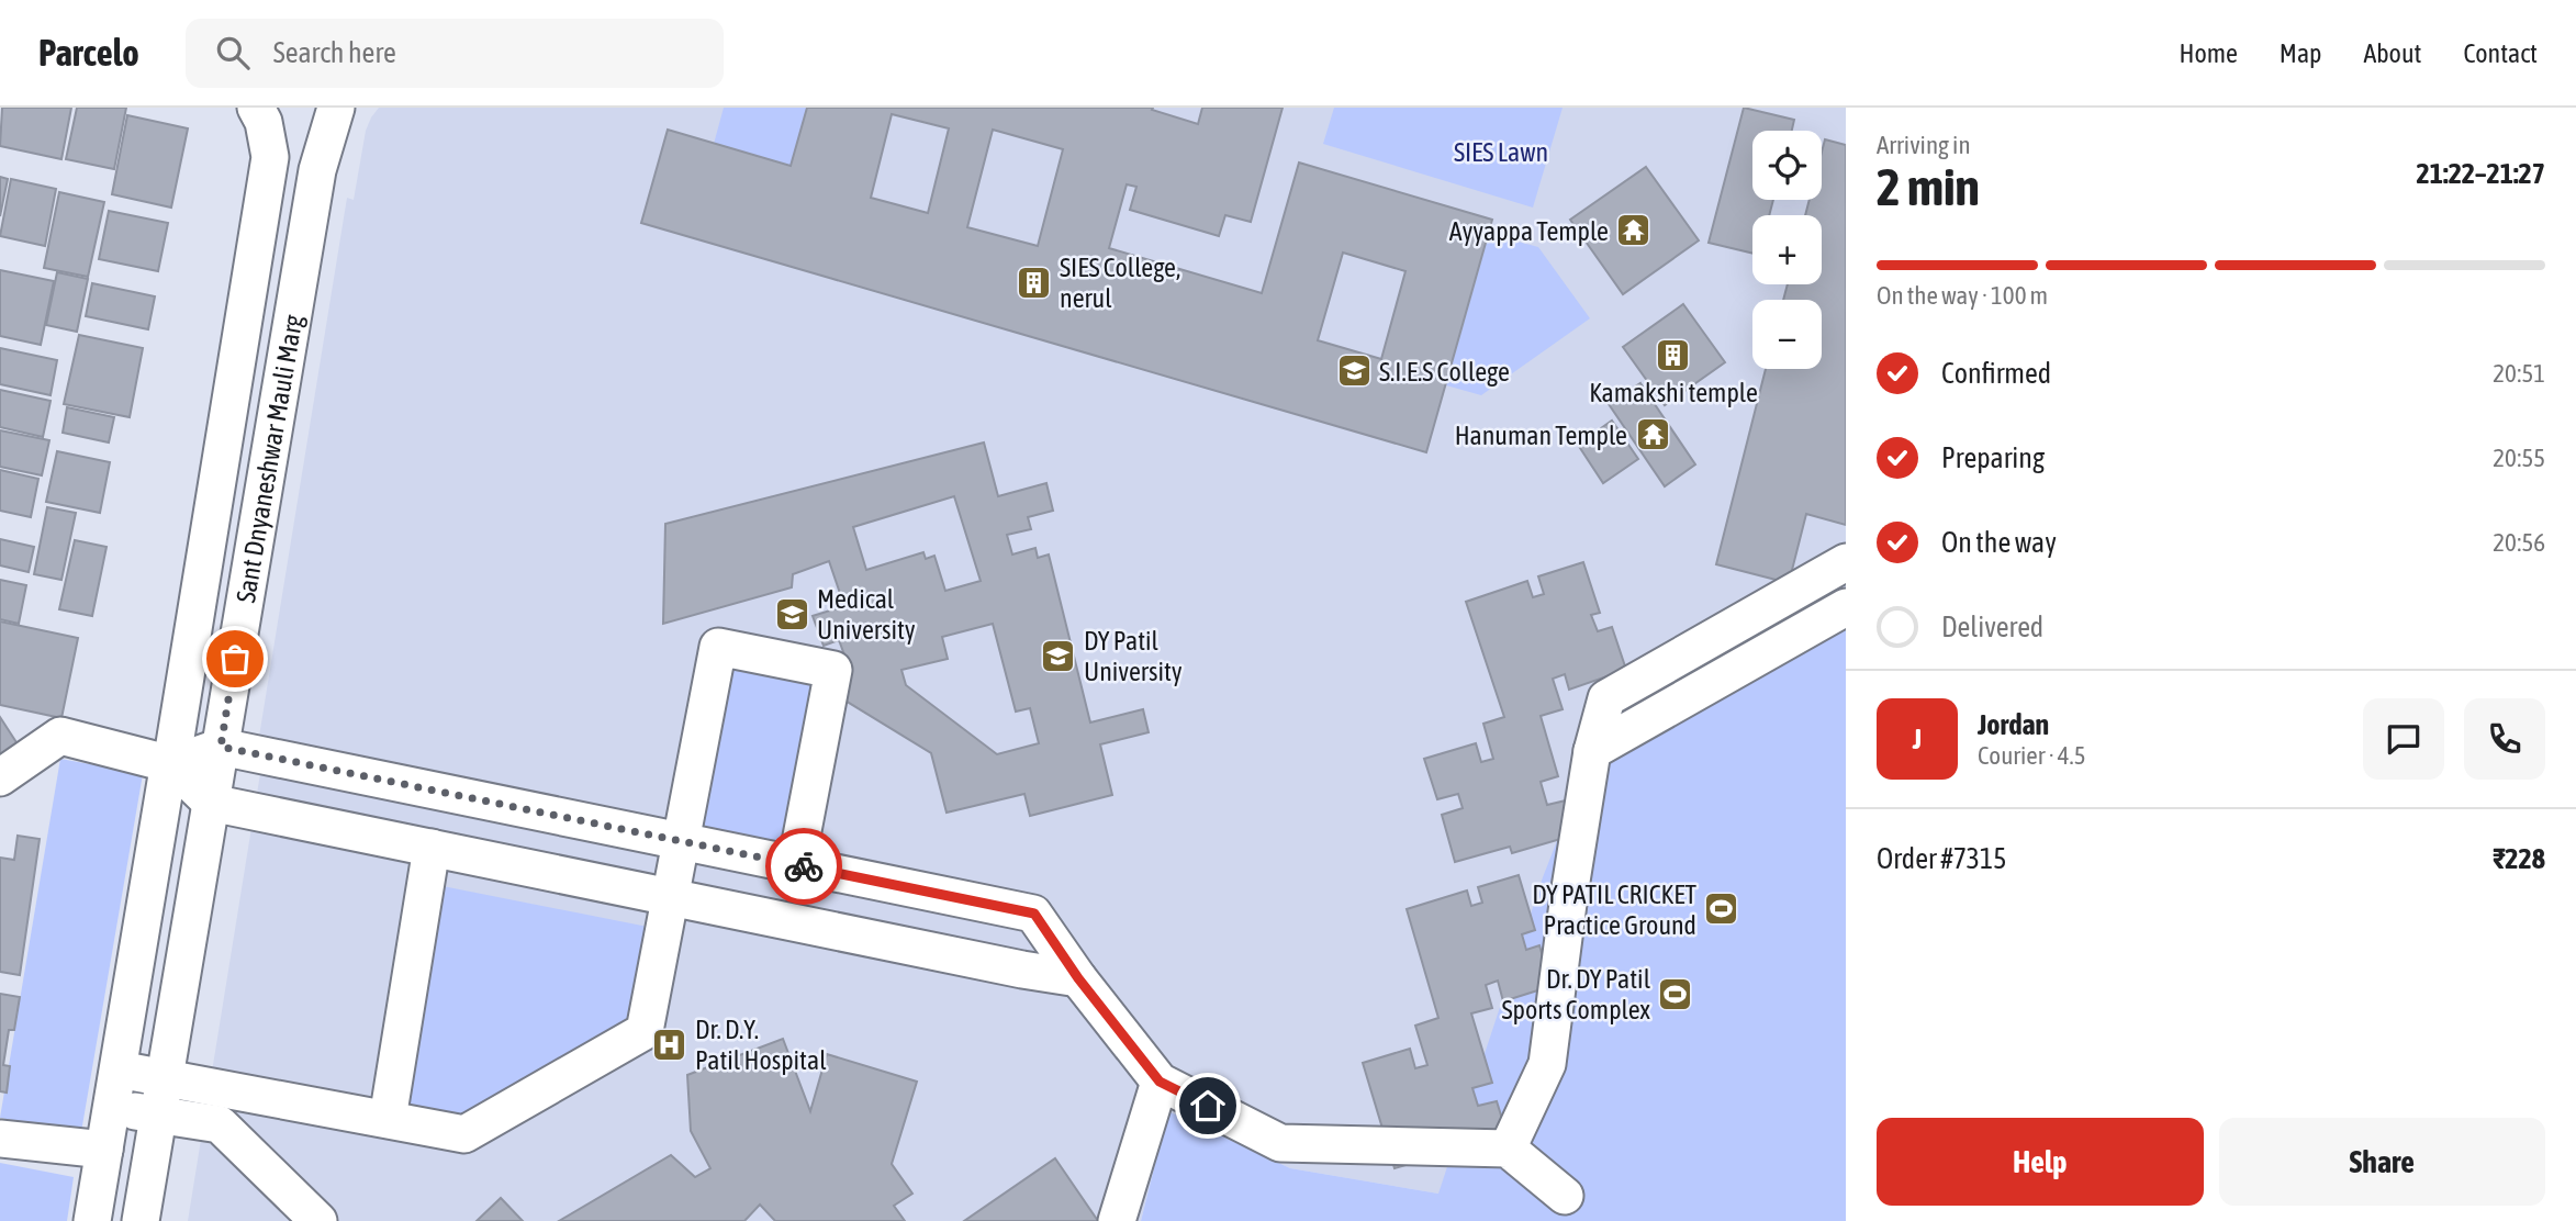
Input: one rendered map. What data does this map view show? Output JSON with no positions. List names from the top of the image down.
{
  "streets": {
    "street": ["Sant Dnyaneshwar Mauli Marg"]
  },
  "parks": ["SIES Lawn"],
  "places": {
    "temple": ["Ayyappa Temple", "Hanuman Temple"],
    "building": ["SIES College, nerul", "Kamakshi temple"],
    "school or university": ["S.I.E.S College", "Medical University", "DY Patil University"],
    "sports": ["DY PATIL CRICKET Practice Ground", "Dr. DY Patil Sports Complex"],
    "hospital": ["Dr. D.Y. Patil Hospital"]
  },
  "page": {
    "header": "Parcelo",
    "search": "Search here",
    "nav": [
      "Home",
      "Map",
      "About",
      "Contact"
    ],
    "heading": ["2 min", "Arriving in", "21:22–21:27"],
    "panel": [
      "Jordan",
      "Courier · 4.5",
      "Order #7315",
      "₹228"
    ],
    "map_buttons": ["+", "−"],
    "bar": "On the way · 100 m",
    "list": [
      ["Confirmed", "20:51"],
      ["Preparing", "20:55"],
      ["On the way", "20:56"],
      "Delivered"
    ],
    "round": "J",
    "buttons": ["Help", "Share"]
  }
}
